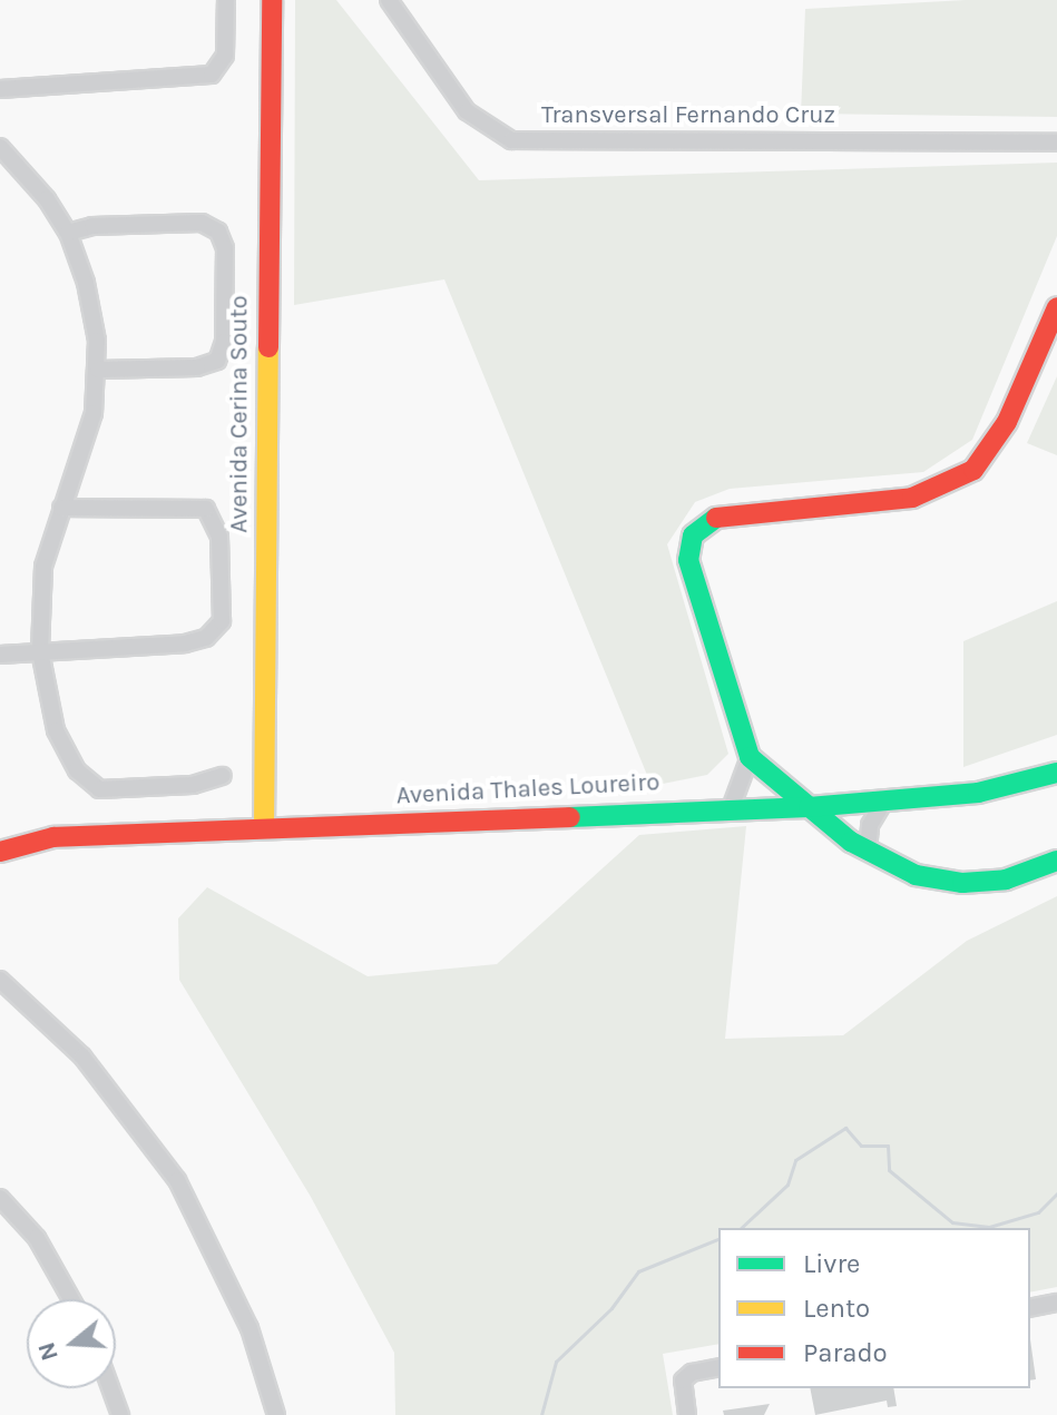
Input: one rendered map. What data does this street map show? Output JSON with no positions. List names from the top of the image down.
{
  "streets": {
    "street": ["Transversal Fernando Cruz", "Avenida Cerina Souto", "Avenida Thales Loureiro"]
  },
  "crossings": [
    ["Avenida Cerina Souto", "Avenida Thales Loureiro"]
  ],
  "legend": ["Livre", "Lento", "Parado"],
  "north": "left"
}
